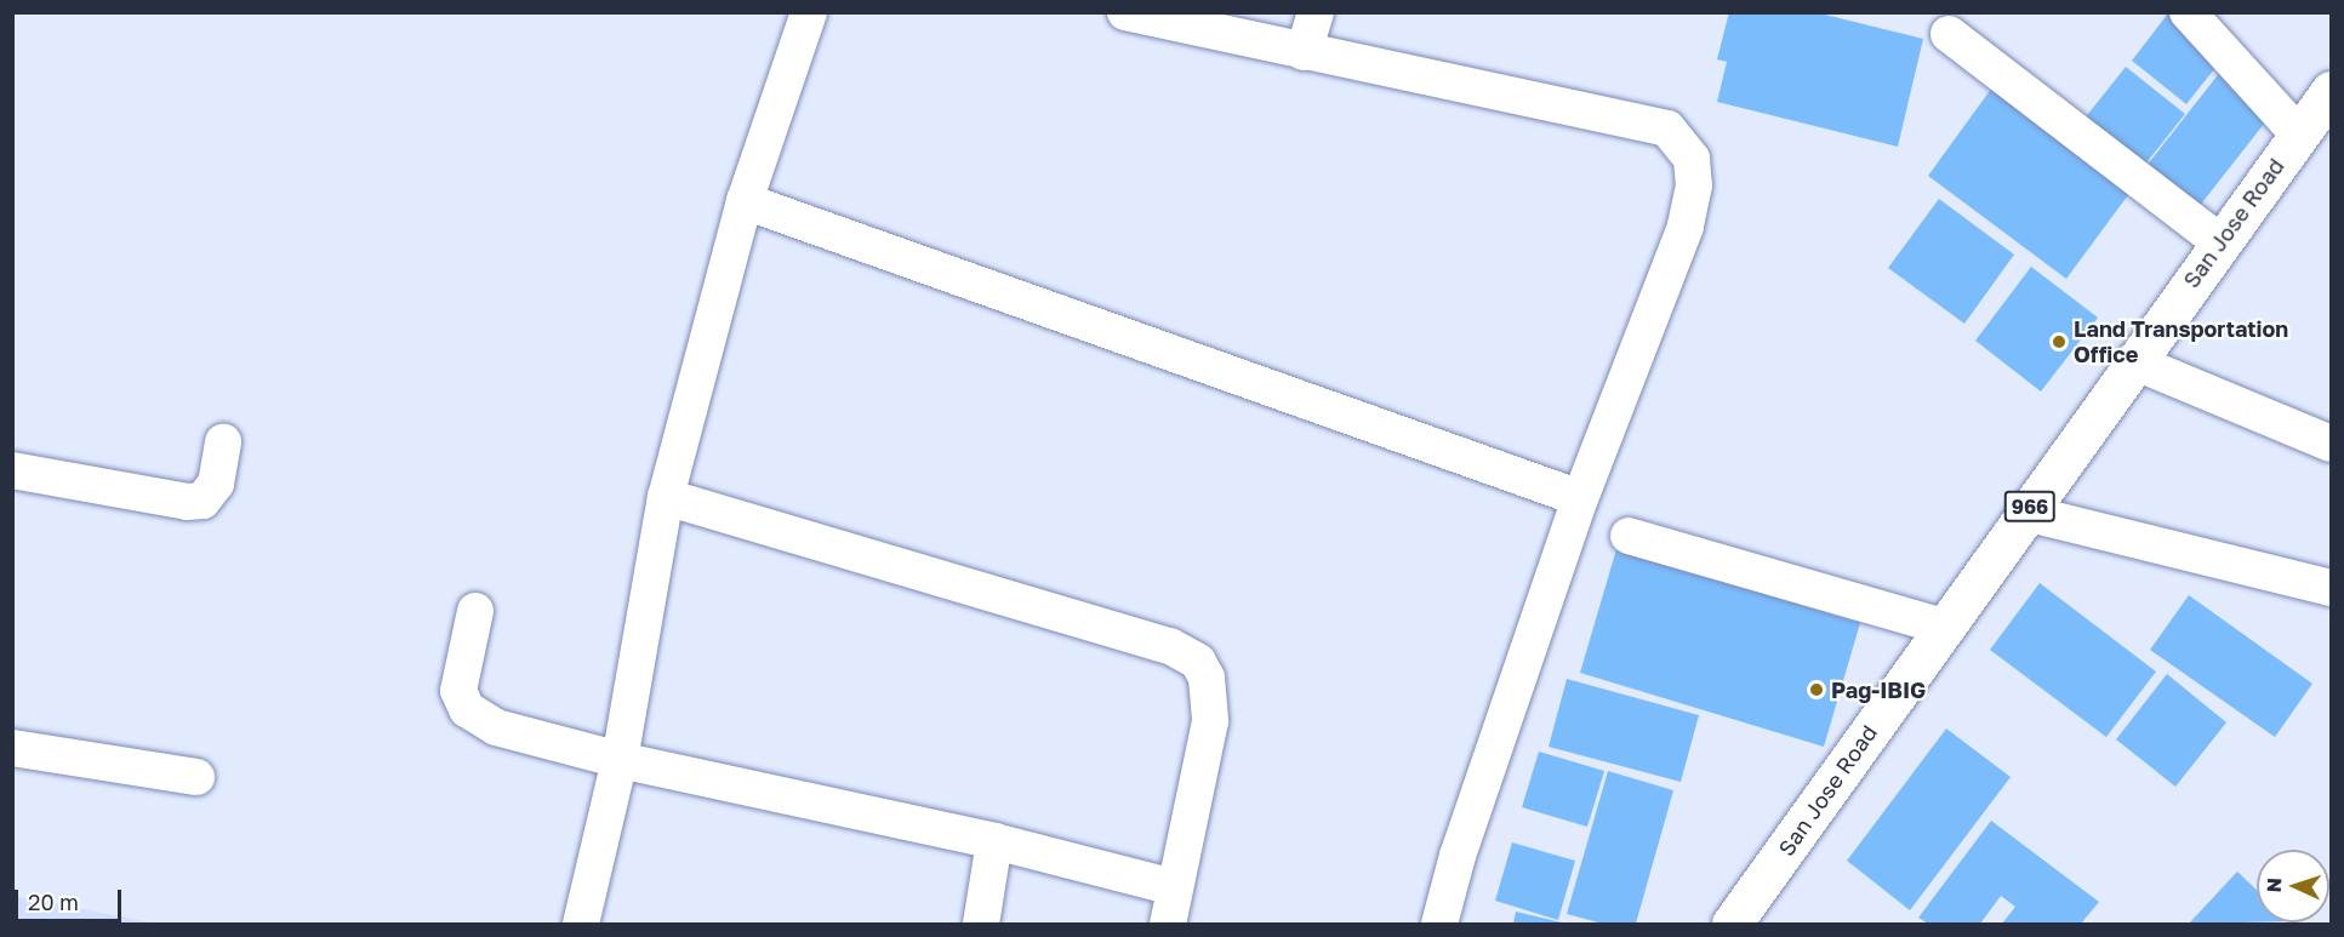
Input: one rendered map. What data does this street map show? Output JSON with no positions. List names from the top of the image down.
{
  "streets": {
    "main road": ["San Jose Road", "966"]
  },
  "places": ["Land Transportation Office", "Pag-IBIG"],
  "scale_bar": "20 m",
  "north": "left"
}
